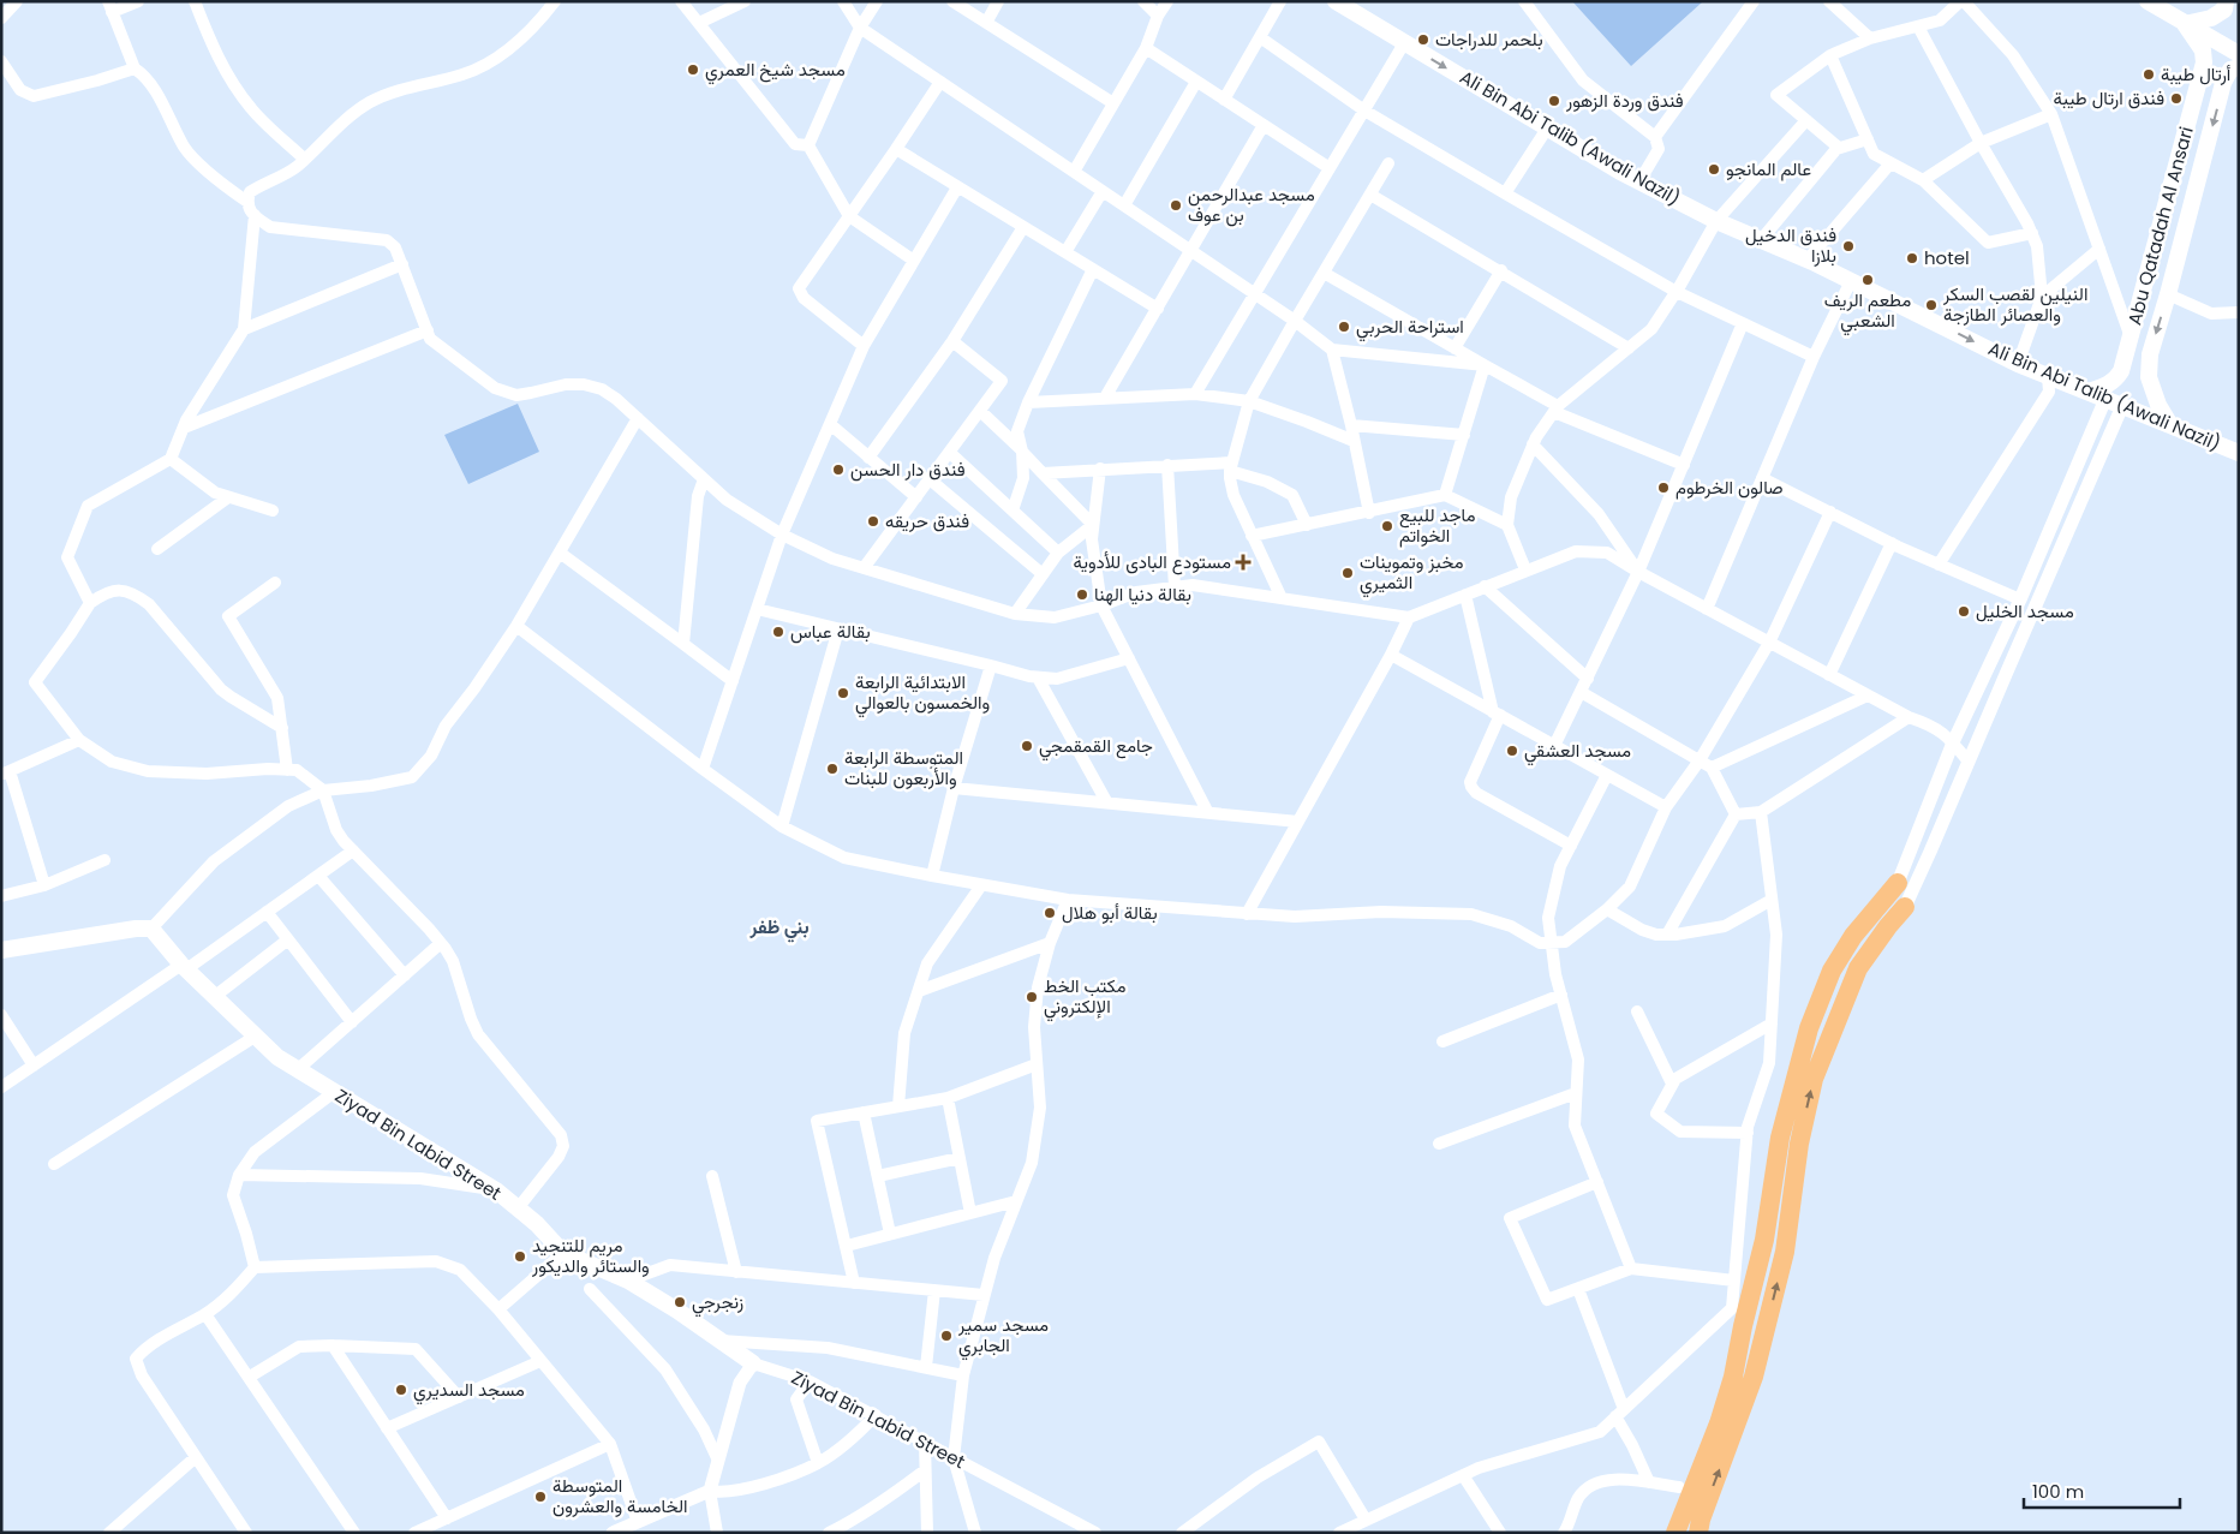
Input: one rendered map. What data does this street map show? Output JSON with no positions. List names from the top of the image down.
{
  "streets": {
    "main road": ["Ali Bin Abi Talib (Awali Nazil)", "Abu Qatadah Al Ansari", "Ziyad Bin Labid Street"]
  },
  "crossings": [
    ["Ali Bin Abi Talib (Awali Nazil)", "Abu Qatadah Al Ansari"]
  ],
  "districts": ["بني ظفر"],
  "places": {
    "other": [
      "بلحمر للدراجات",
      "مسجد شيخ العمري",
      "أرتال طيبة",
      "فندق ارتال طيبة",
      "فندق وردة الزهور",
      "عالم المانجو",
      "مسجد عبدالرحمن بن عوف",
      "فندق الدخيل بلازا",
      "hotel",
      "مطعم الريف الشعبي",
      "النيلين لقصب السكر والعصائر الطازجة",
      "استراحة الحربي",
      "فندق دار الحسن",
      "صالون الخرطوم",
      "فندق حريقه",
      "ماجد للبيع الخواتم",
      "مخبز وتموينات الثميري",
      "بقالة دنيا الهنا",
      "مسجد الخليل",
      "بقالة عباس",
      "الابتدائية الرابعة والخمسون بالعوالي",
      "جامع القمقمجي",
      "مسجد العشقي",
      "المتوسطة الرابعة والأربعون للبنات",
      "بقالة أبو هلال",
      "مكتب الخط الإلكتروني",
      "مريم للتنجيد والستائر والديكور",
      "زنجرجي",
      "مسجد سمير الجابري",
      "مسجد السديري",
      "المتوسطة الخامسة والعشرون"
    ],
    "health": ["مستودع البادى للأدوية"]
  },
  "scale_bar": "100 m"
}
